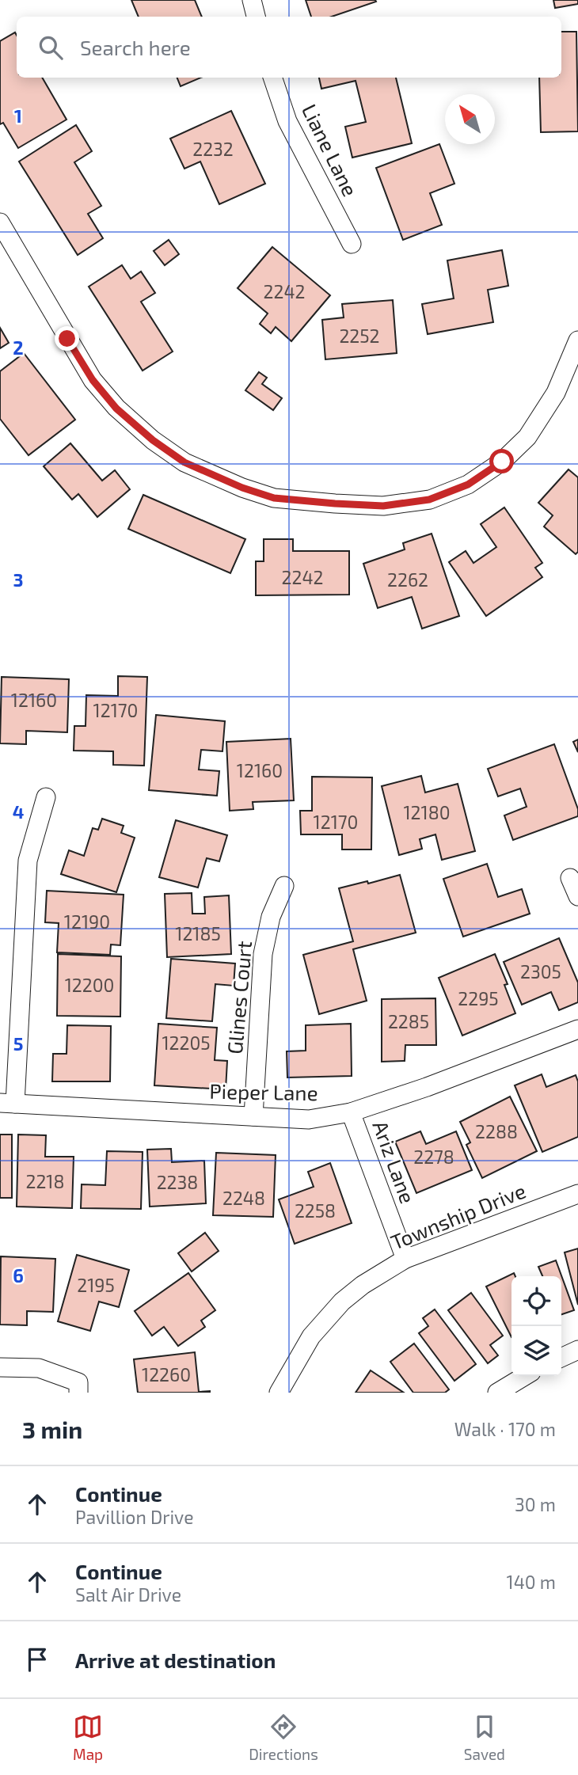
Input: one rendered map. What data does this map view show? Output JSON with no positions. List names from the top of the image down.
{
  "streets": {
    "street": [
      "Liane Lane",
      "Glines Court",
      "Pieper Lane",
      "Ariz Lane",
      "Township Drive"
    ]
  },
  "crossings": [
    ["Glines Court", "Pieper Lane"],
    ["Pieper Lane", "Ariz Lane"],
    ["Ariz Lane", "Township Drive"]
  ],
  "house_numbers": [
    "2232",
    "2242",
    "2252",
    "2242",
    "2262",
    "12160",
    "12170",
    "12160",
    "12180",
    "12170",
    "12190",
    "12185",
    "2305",
    "12200",
    "2295",
    "2285",
    "12205",
    "2288",
    "2278",
    "2218",
    "2238",
    "2248",
    "2258",
    "2195",
    "12260"
  ],
  "north": "top left",
  "page": {
    "search": "Search here",
    "heading": ["3 min", "Walk · 170 m"],
    "list": [
      ["Continue", "Pavillion Drive", "30 m"],
      ["Continue", "Salt Air Drive", "140 m"],
      "Arrive at destination"
    ],
    "nav": ["Map", "Directions", "Saved"]
  },
  "grid": {
    "rows": [
      "1",
      "2",
      "3",
      "4",
      "5",
      "6"
    ]
  }
}
